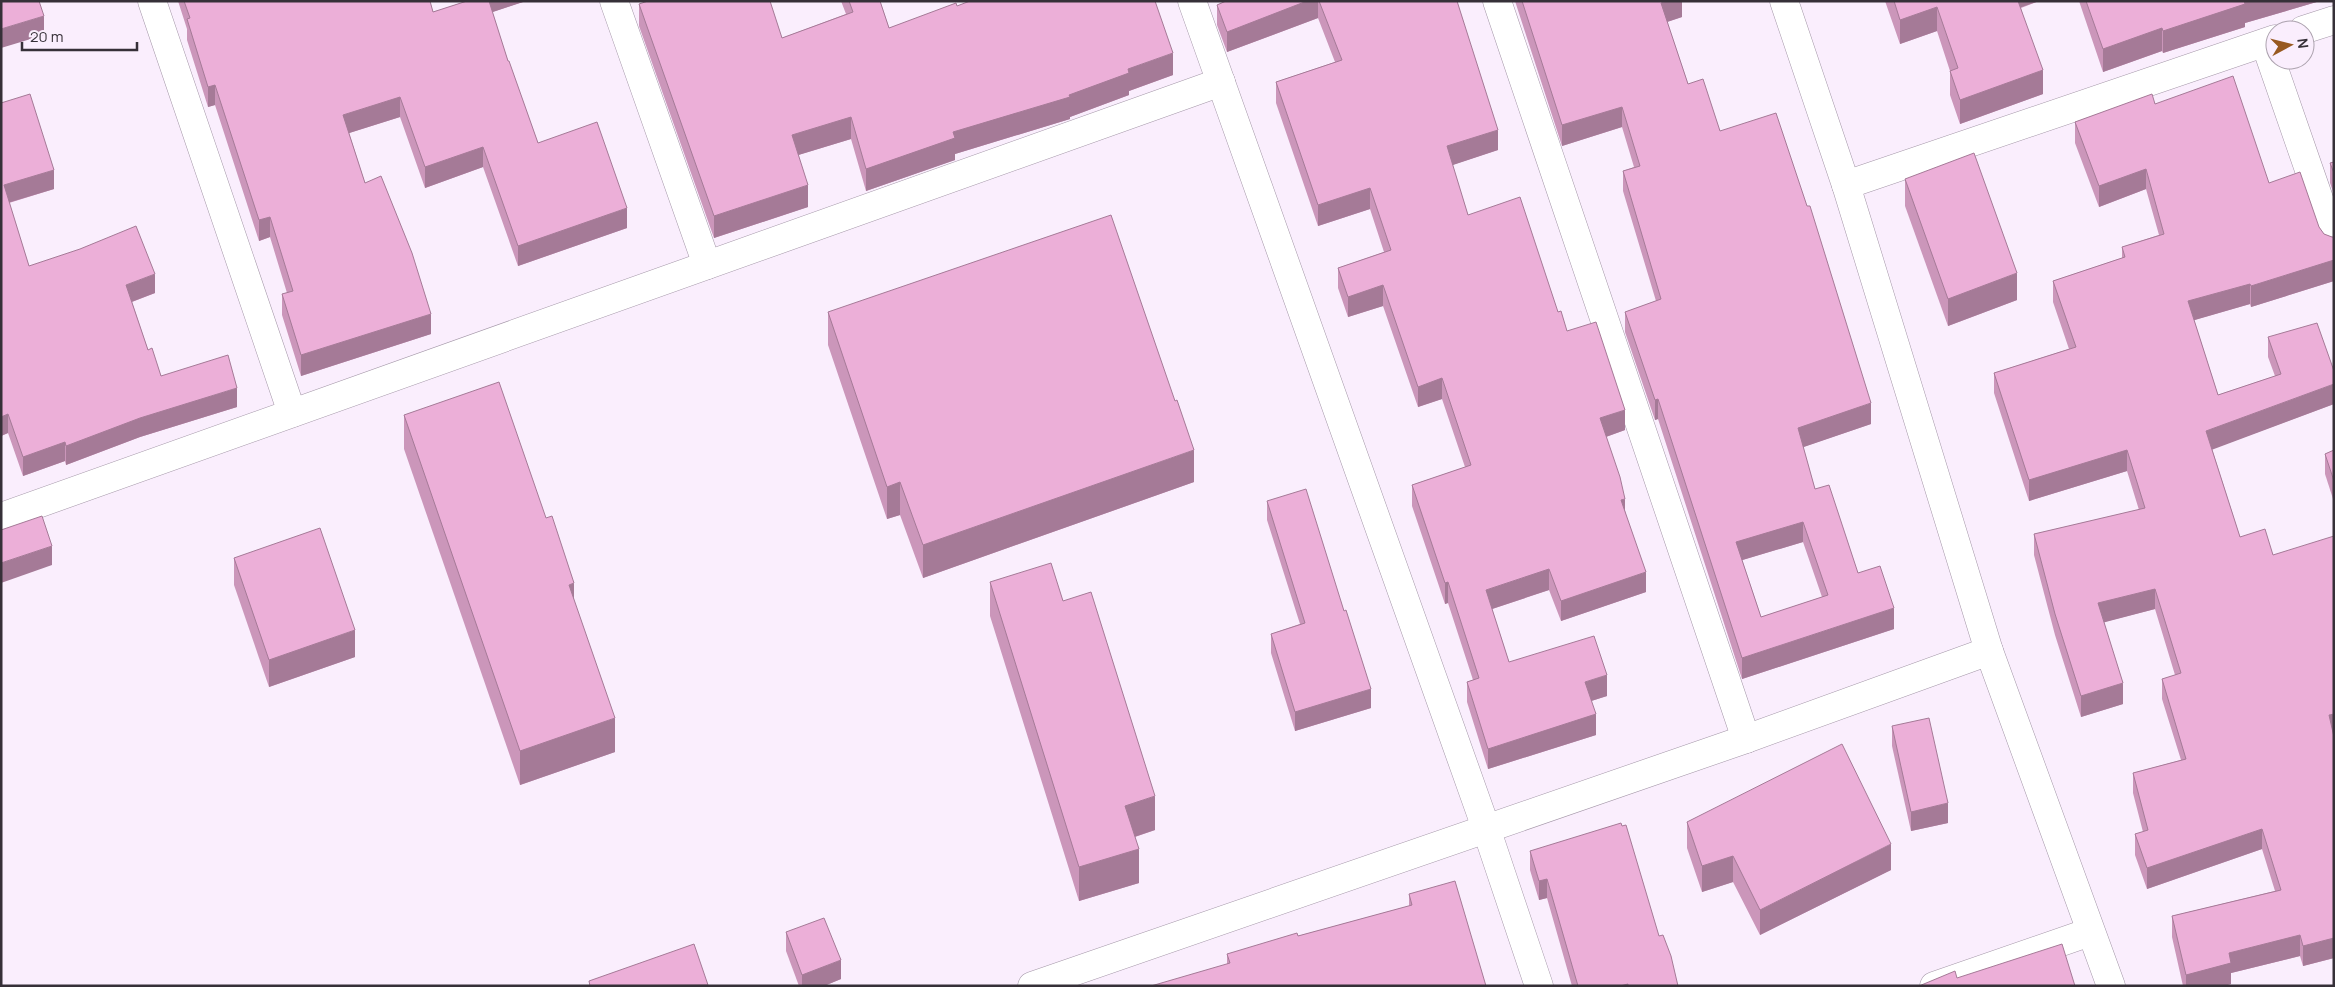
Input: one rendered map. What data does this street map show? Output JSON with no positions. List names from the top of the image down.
{
  "scale_bar": "20 m",
  "north": "right"
}
